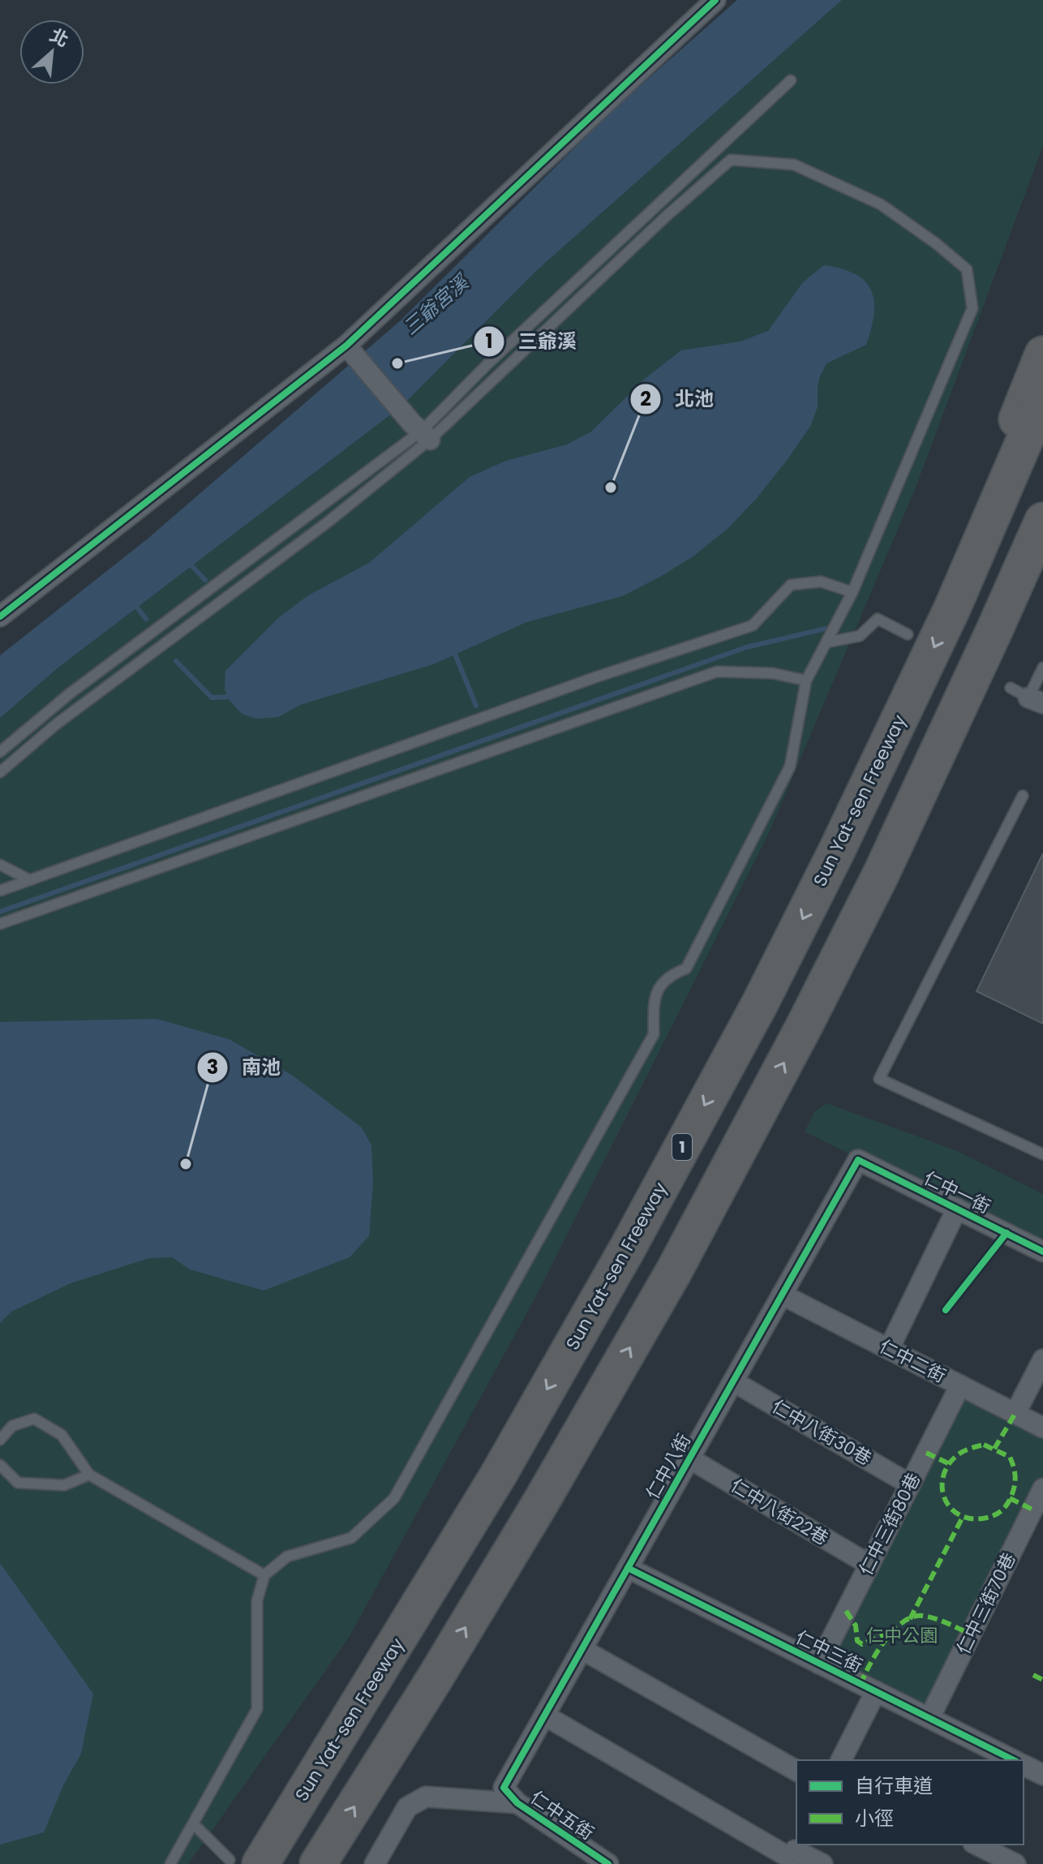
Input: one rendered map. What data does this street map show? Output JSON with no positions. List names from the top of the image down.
{
  "streets": {
    "highway": ["Sun Yat-sen Freeway", "1"],
    "street": [
      "仁中一街",
      "仁中二街",
      "仁中八街30巷",
      "仁中八街",
      "仁中八街22巷",
      "仁中三街80巷",
      "仁中三街70巷",
      "仁中三街",
      "仁中五街"
    ]
  },
  "crossings": [
    ["仁中一街", "仁中八街"],
    ["仁中二街", "仁中八街"],
    ["仁中二街", "仁中三街80巷"],
    ["仁中八街30巷", "仁中八街"],
    ["仁中八街30巷", "仁中三街80巷"],
    ["仁中八街", "仁中八街22巷"],
    ["仁中八街", "仁中三街"],
    ["仁中八街", "仁中五街"],
    ["仁中八街22巷", "仁中三街80巷"],
    ["仁中三街80巷", "仁中三街"],
    ["仁中三街70巷", "仁中三街"]
  ],
  "water": ["三爺宮溪"],
  "parks": ["仁中公園"],
  "places": ["三爺溪", "北池", "南池"],
  "legend": ["自行車道", "小徑"],
  "north": "top right"
}
